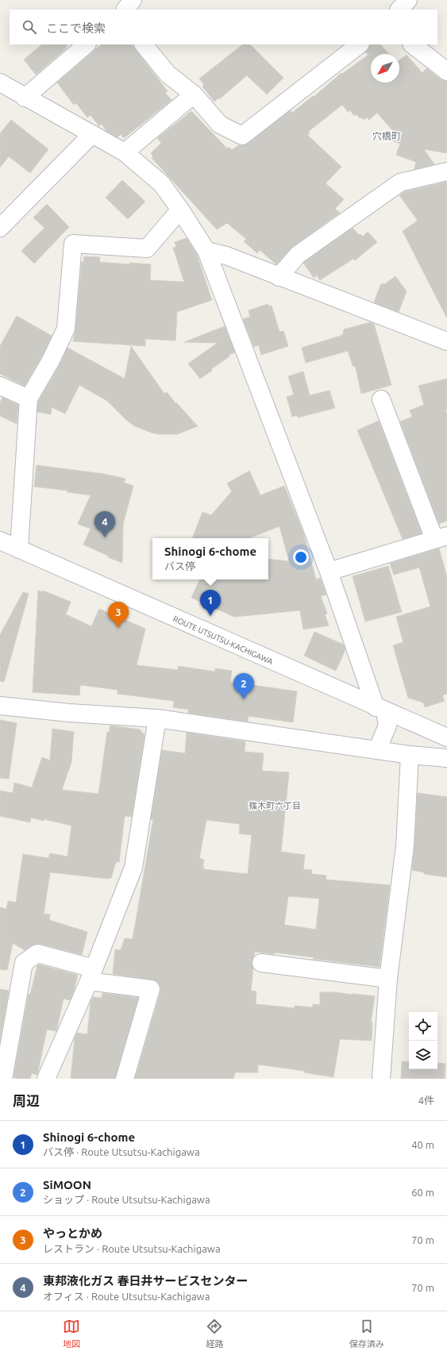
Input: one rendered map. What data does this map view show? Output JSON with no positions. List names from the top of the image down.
{
  "streets": {
    "street": ["ROUTE UTSUTSU-KACHIGAWA"]
  },
  "districts": ["穴橋町", "篠木町六丁目"],
  "north": "bottom left",
  "page": {
    "search": "ここで検索",
    "pins": [
      "4",
      "1",
      "3",
      "2"
    ],
    "popup": ["Shinogi 6-chome", "バス停"],
    "heading": ["周辺", "4件"],
    "list": [
      {
        "mark": "1",
        "name": "Shinogi 6-chome",
        "note": "バス停 · Route Utsutsu-Kachigawa",
        "value": "40 m"
      },
      {
        "mark": "2",
        "name": "SiMOON",
        "note": "ショップ · Route Utsutsu-Kachigawa",
        "value": "60 m"
      },
      {
        "mark": "3",
        "name": "やっとかめ",
        "note": "レストラン · Route Utsutsu-Kachigawa",
        "value": "70 m"
      },
      {
        "mark": "4",
        "name": "東邦液化ガス 春日井サービスセンター",
        "note": "オフィス · Route Utsutsu-Kachigawa",
        "value": "70 m"
      }
    ],
    "nav": ["地図", "経路", "保存済み"]
  }
}
